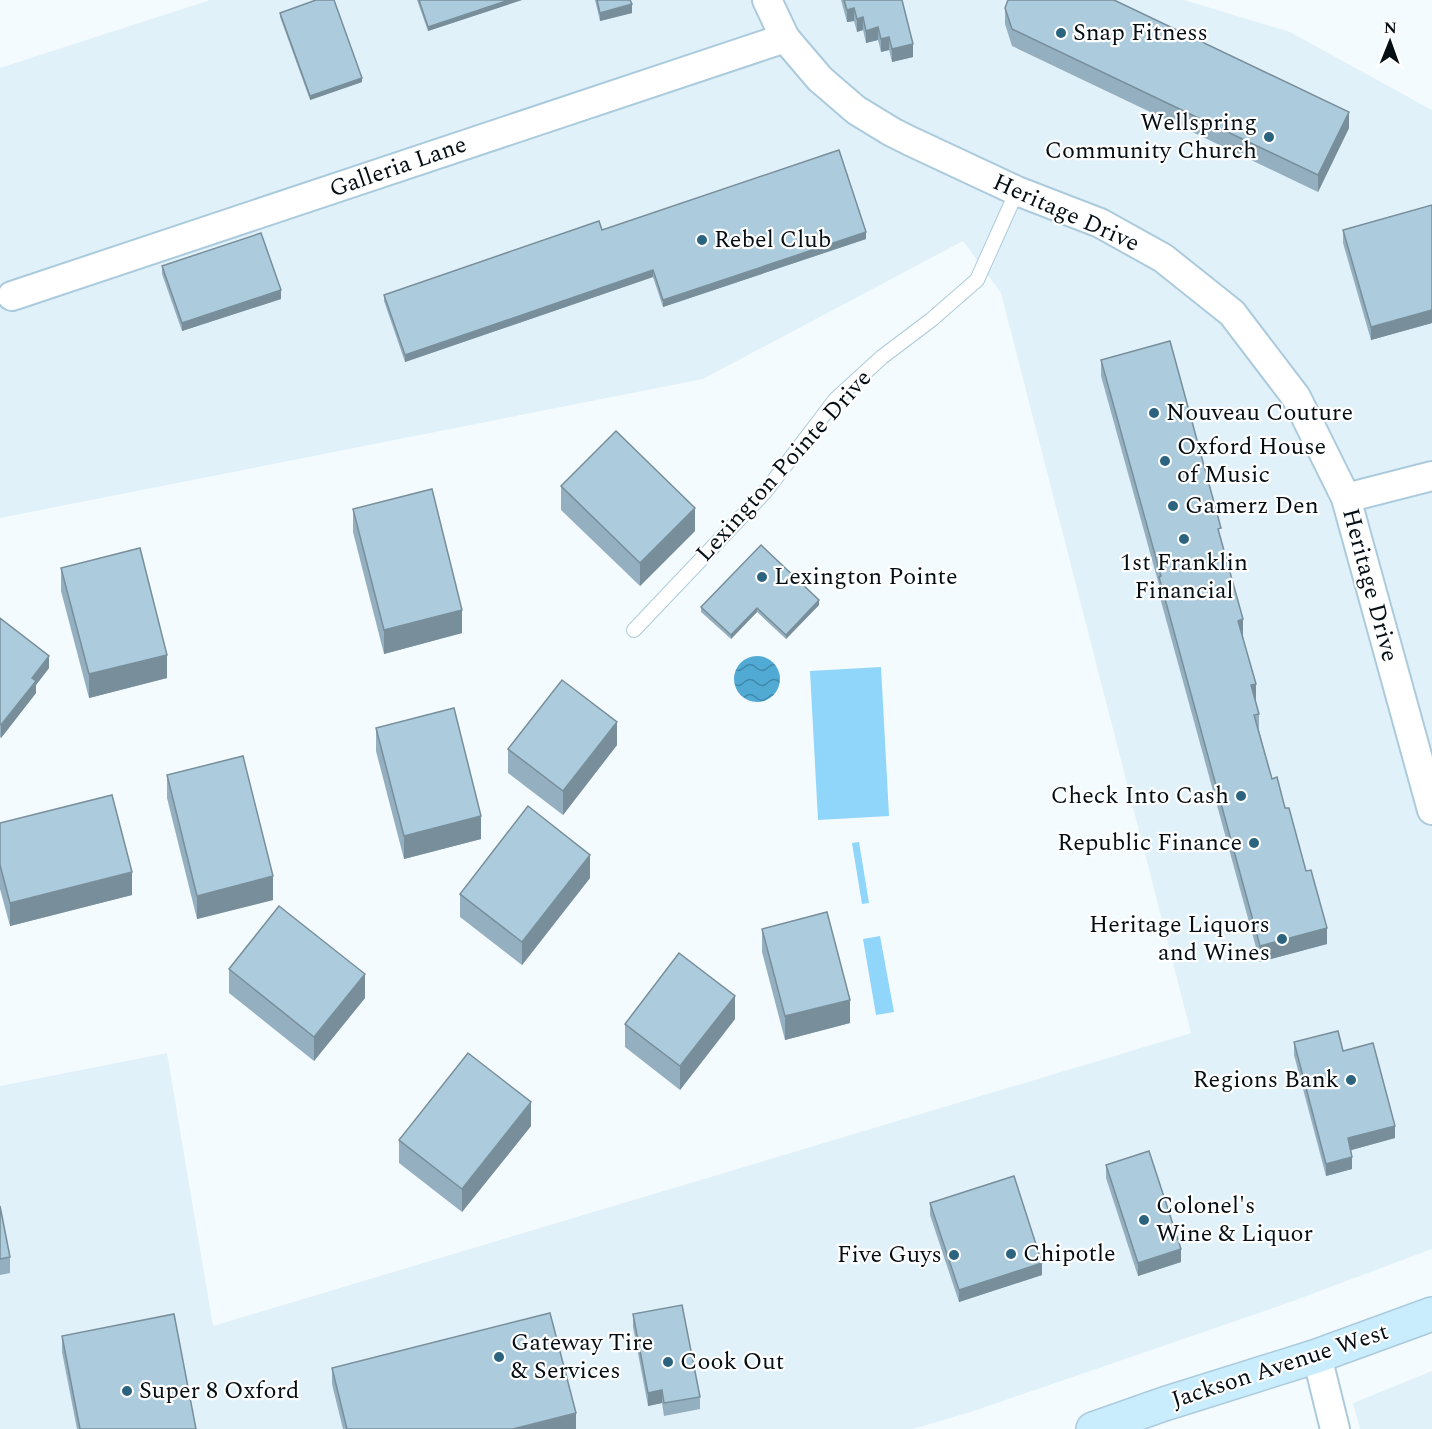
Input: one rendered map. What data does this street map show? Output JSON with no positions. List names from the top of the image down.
{
  "streets": {
    "main road": ["Jackson Avenue West"],
    "street": ["Galleria Lane", "Heritage Drive"],
    "lane": ["Lexington Pointe Drive"]
  },
  "crossings": [
    ["Galleria Lane", "Heritage Drive"],
    ["Heritage Drive", "Lexington Pointe Drive"]
  ],
  "places": [
    "Snap Fitness",
    "Wellspring Community Church",
    "Rebel Club",
    "Nouveau Couture",
    "Oxford House of Music",
    "Gamerz Den",
    "1st Franklin Financial",
    "Lexington Pointe",
    "Check Into Cash",
    "Republic Finance",
    "Heritage Liquors and Wines",
    "Regions Bank",
    "Colonel's Wine & Liquor",
    "Chipotle",
    "Five Guys",
    "Gateway Tire & Services",
    "Cook Out",
    "Super 8 Oxford"
  ],
  "north": "top"
}
